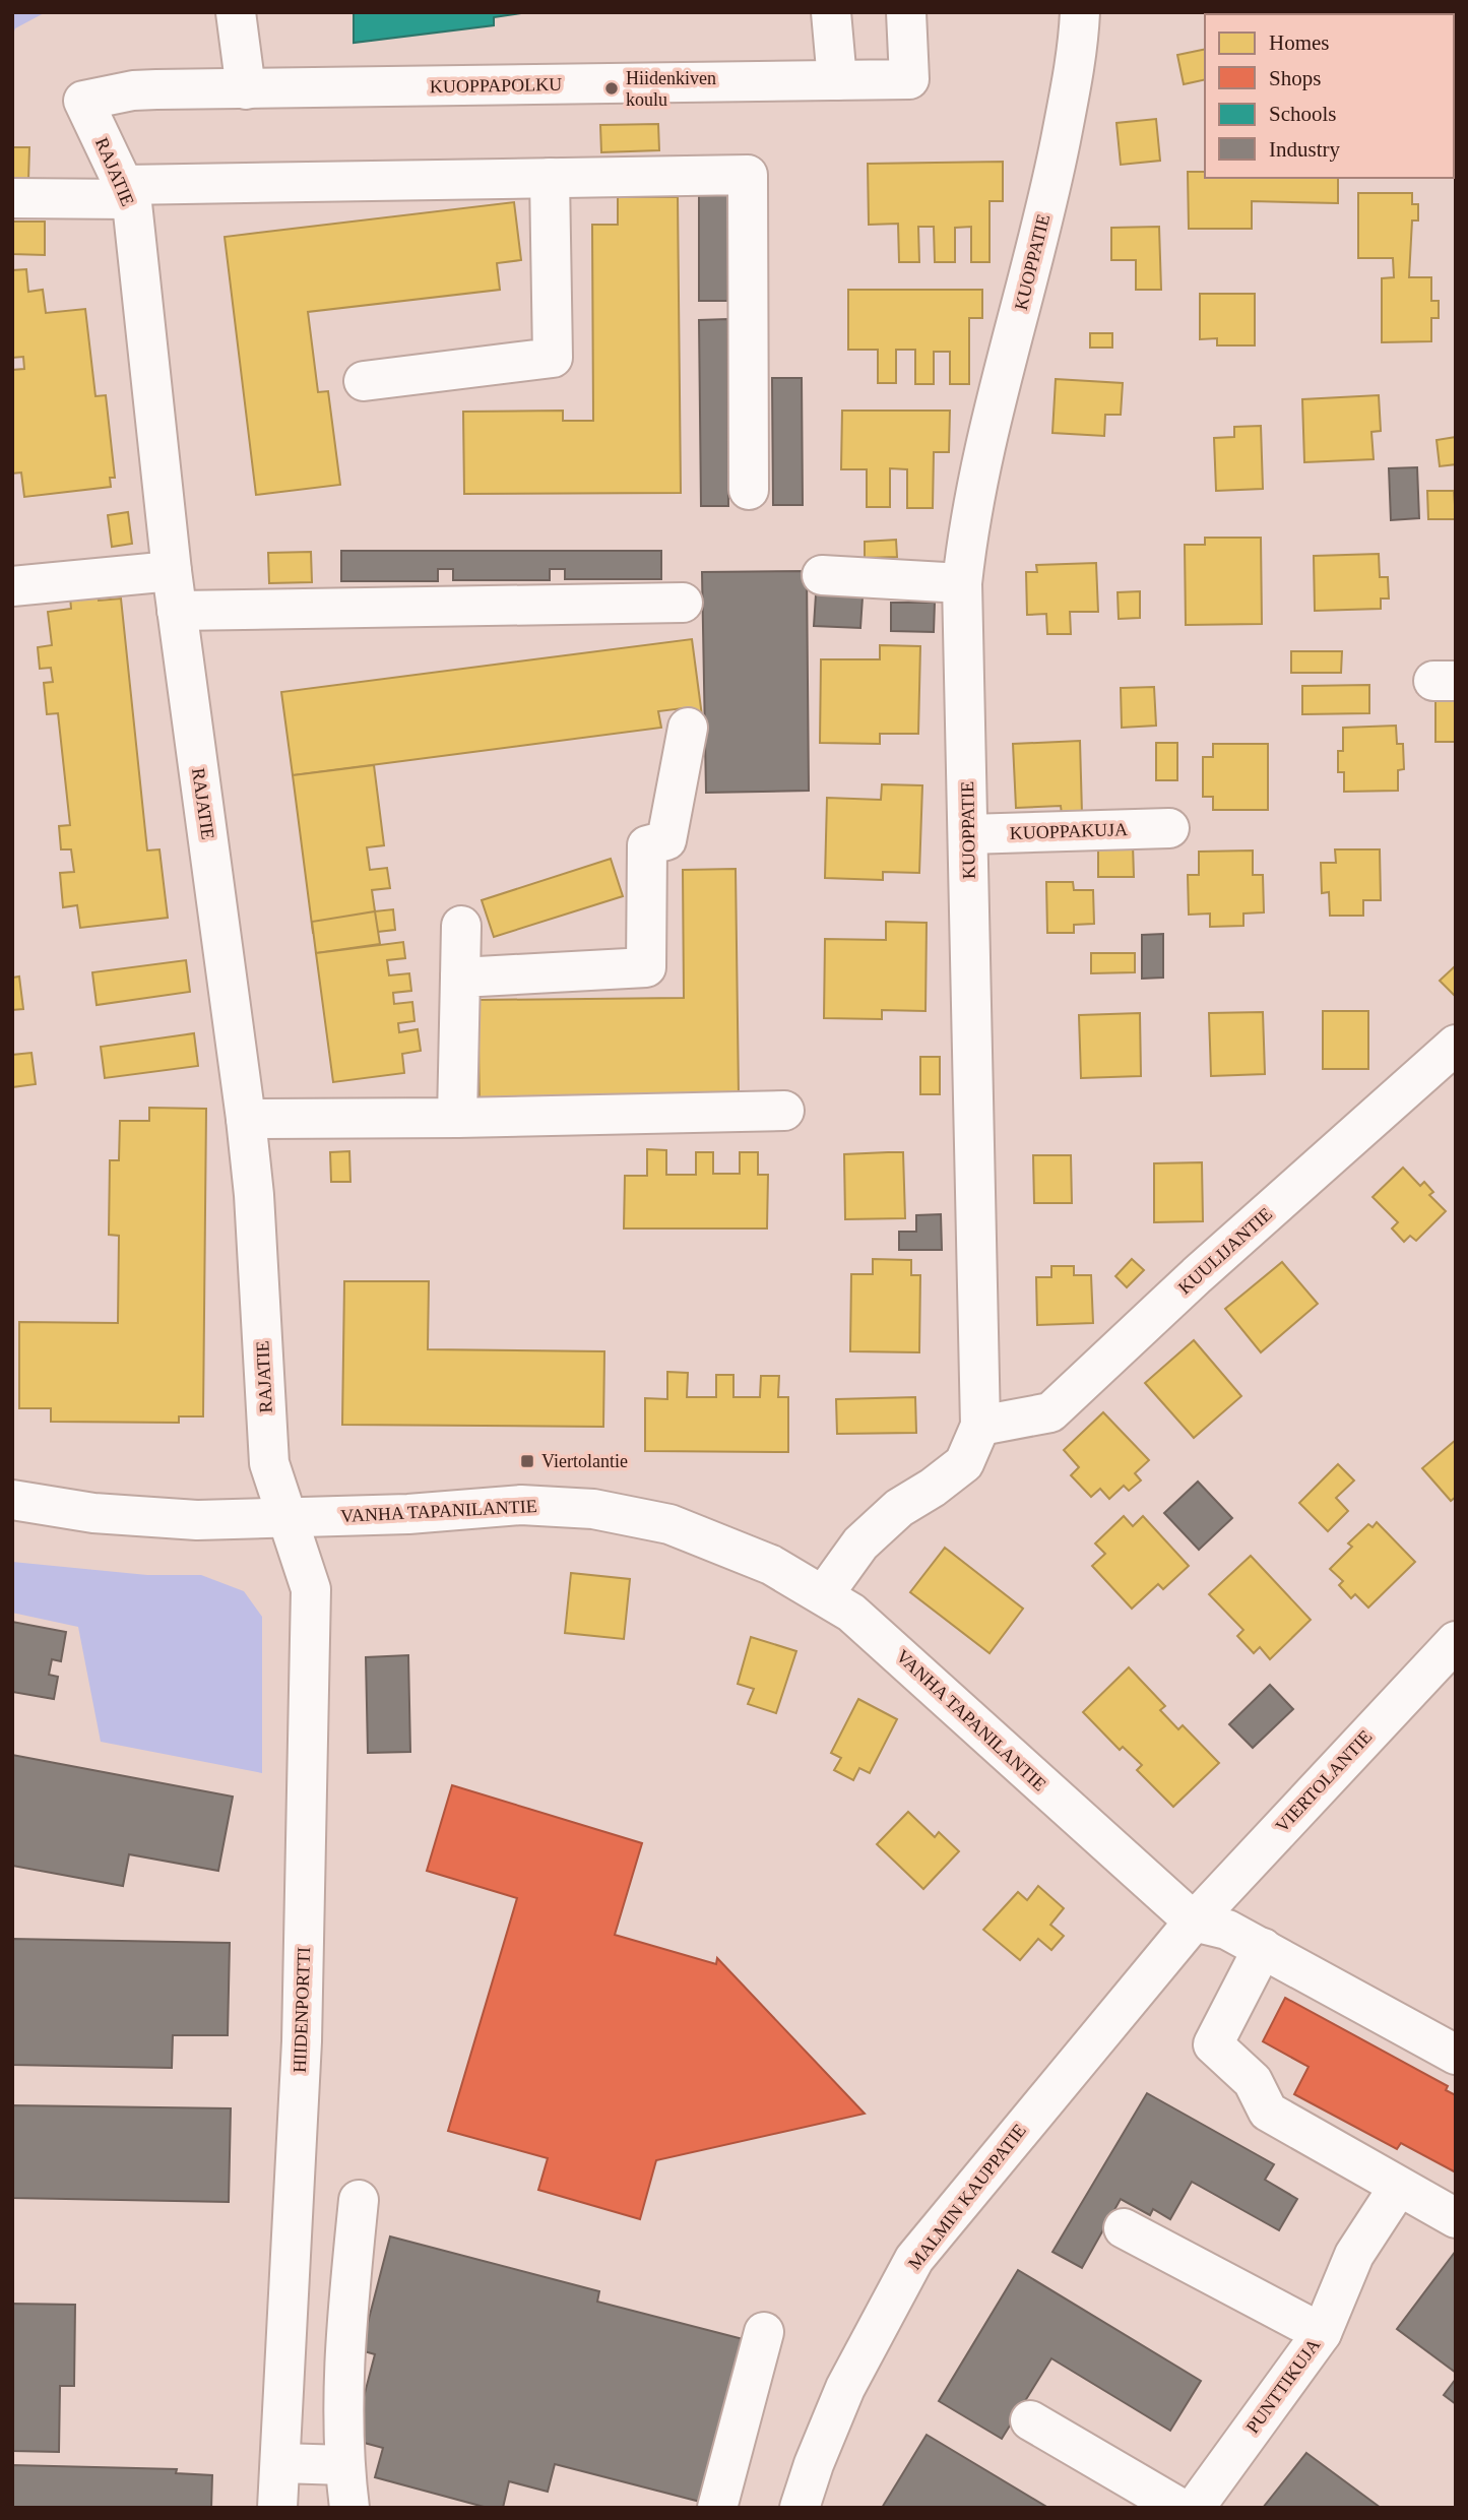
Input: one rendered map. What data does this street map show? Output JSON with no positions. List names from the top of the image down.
{
  "streets": {
    "street": [
      "KUOPPAPOLKU",
      "RAJATIE",
      "KUOPPATIE",
      "KUOPPAKUJA",
      "KUULIJANTIE",
      "VANHA TAPANILANTIE",
      "VIERTOLANTIE",
      "HIIDENPORTTI",
      "MALMIN KAUPPATIE",
      "PUNTTIKUJA"
    ]
  },
  "crossings": [
    ["KUOPPAPOLKU", "RAJATIE"],
    ["RAJATIE", "VANHA TAPANILANTIE"],
    ["RAJATIE", "HIIDENPORTTI"],
    ["KUOPPATIE", "KUOPPAKUJA"],
    ["KUOPPATIE", "KUULIJANTIE"],
    ["KUOPPATIE", "VANHA TAPANILANTIE"],
    ["VANHA TAPANILANTIE", "VIERTOLANTIE"],
    ["VANHA TAPANILANTIE", "HIIDENPORTTI"],
    ["VANHA TAPANILANTIE", "MALMIN KAUPPATIE"],
    ["VIERTOLANTIE", "MALMIN KAUPPATIE"]
  ],
  "places": {
    "other": ["Hiidenkiven koulu"],
    "transit": ["Viertolantie"]
  },
  "legend": [
    "Homes",
    "Shops",
    "Schools",
    "Industry"
  ]
}
